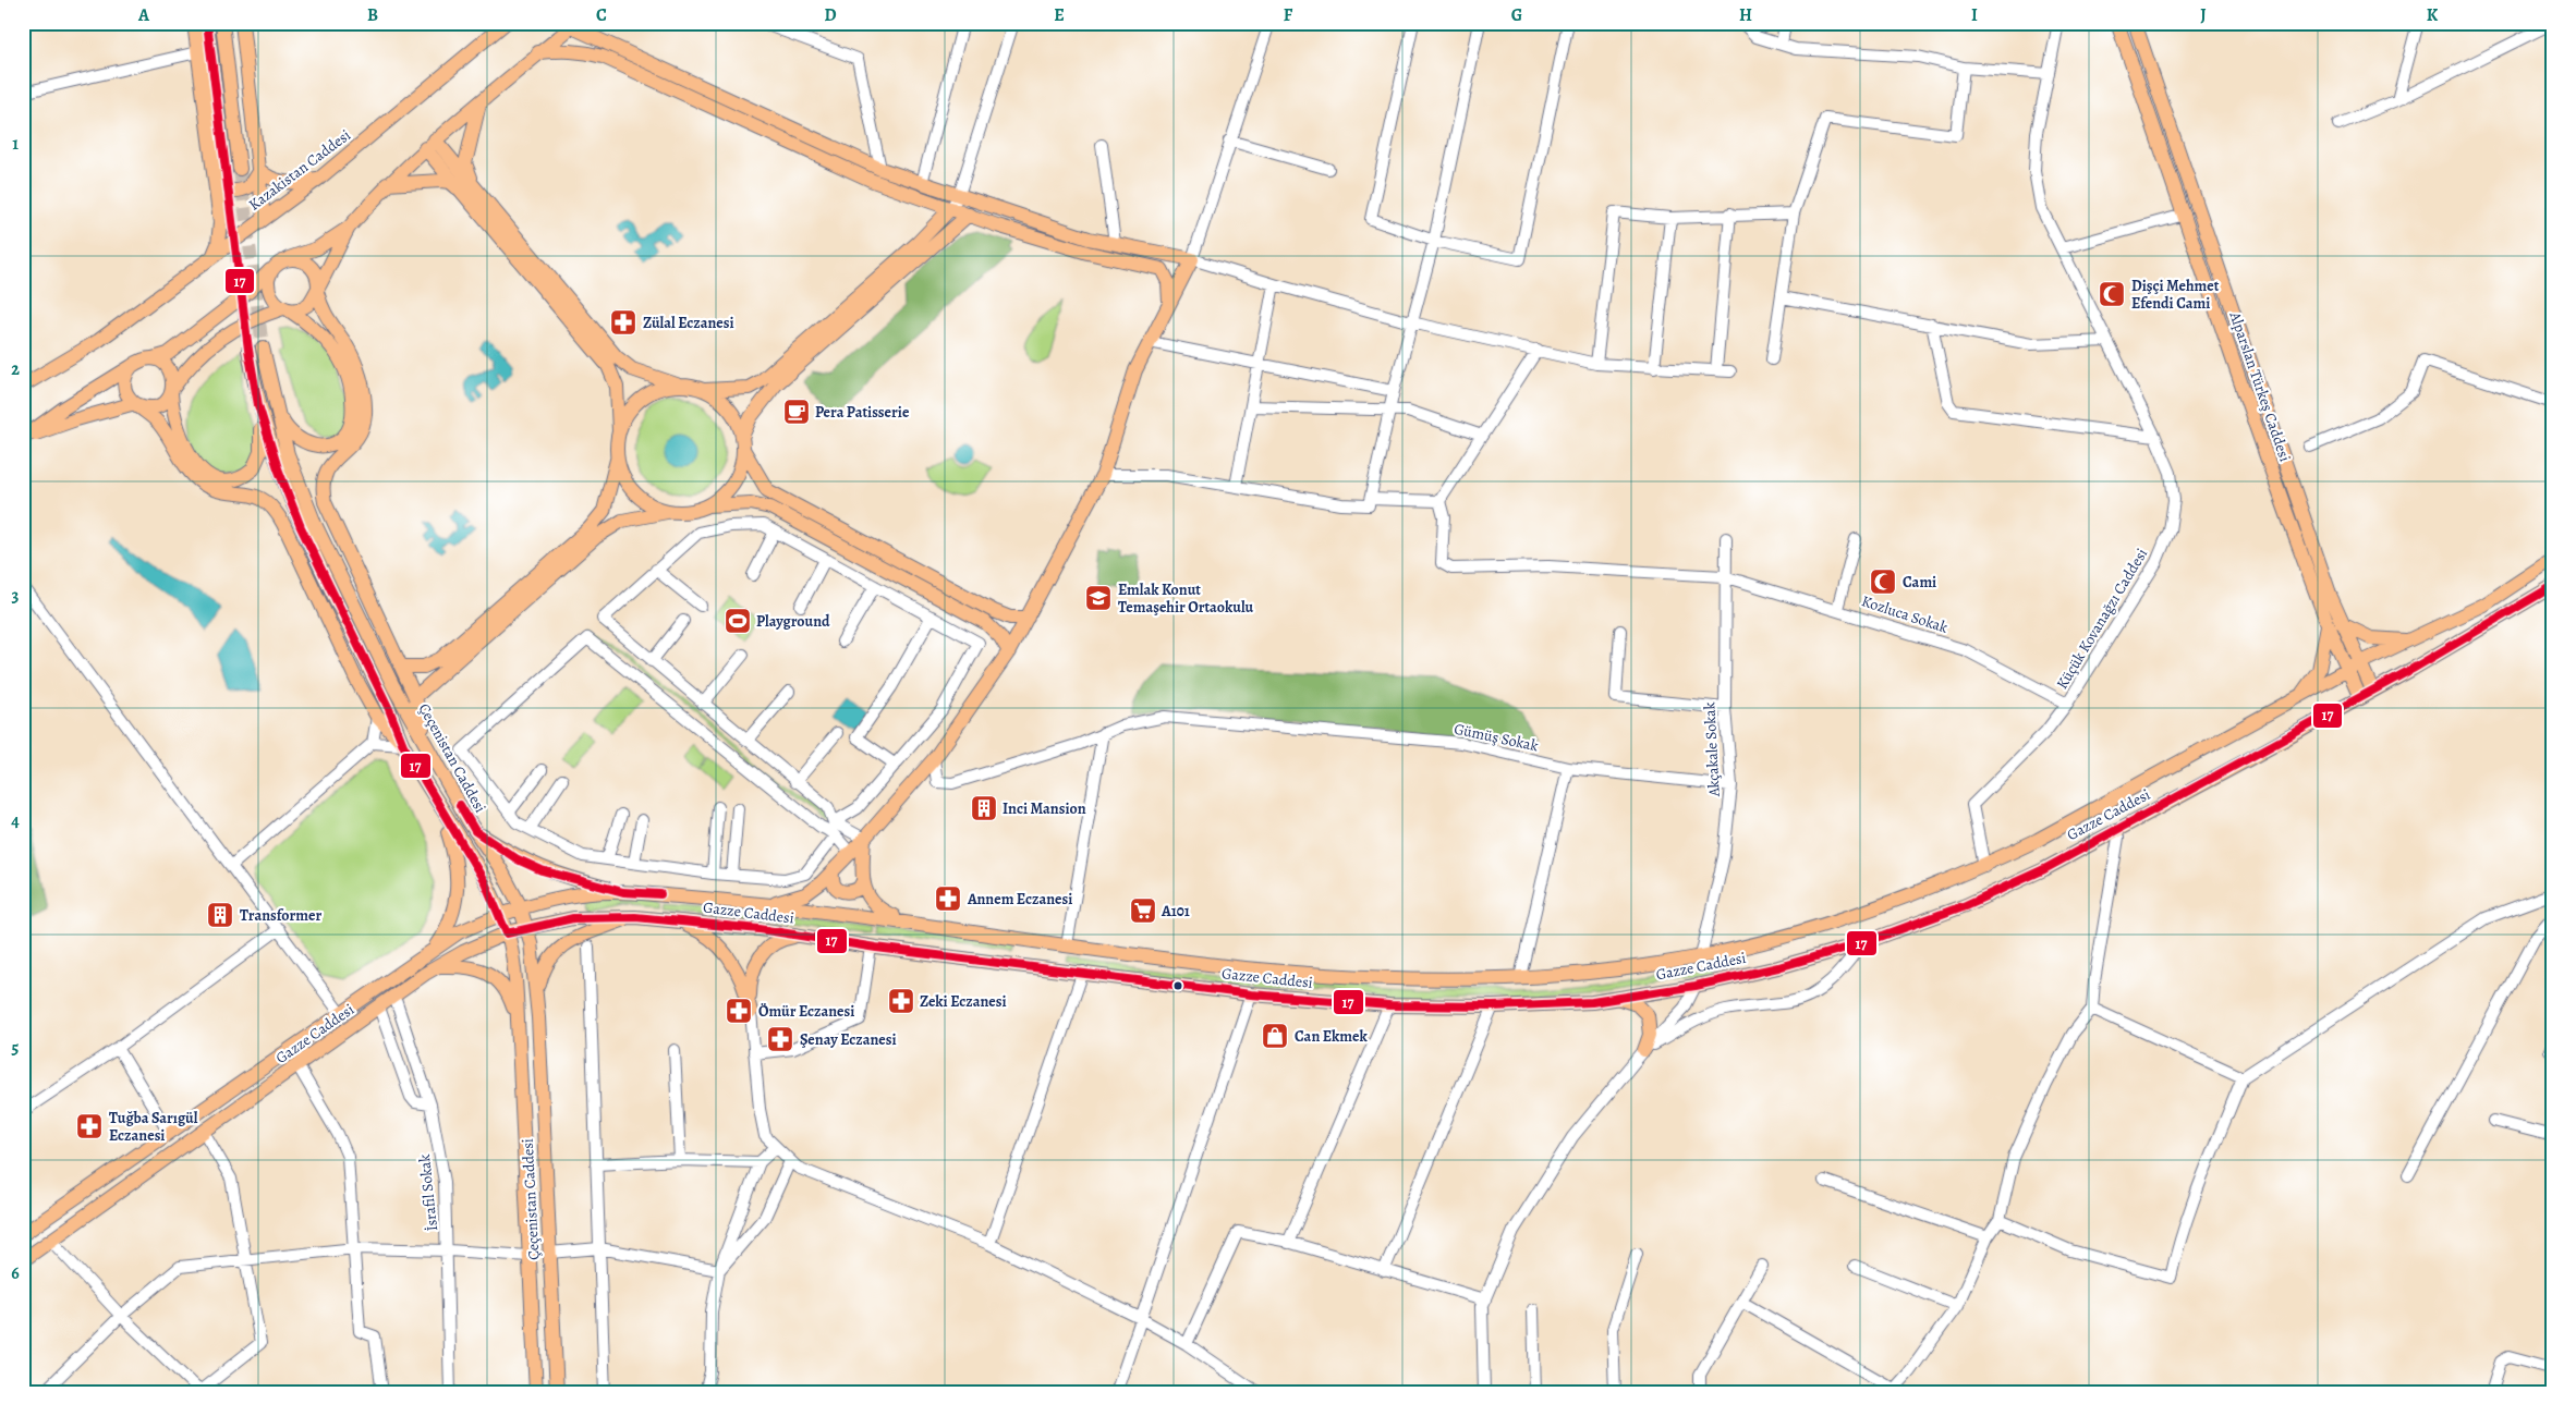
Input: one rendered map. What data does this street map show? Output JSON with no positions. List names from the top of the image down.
{
  "streets": {
    "main road": [
      "Kazakistan Caddesi",
      "Alparslan Türkeş Caddesi",
      "Çeçenistan Caddesi",
      "Gazze Caddesi"
    ],
    "street": [
      "Kozluca Sokak",
      "Küçük Kovanağzı Caddesi",
      "Gümüş Sokak",
      "Akçakale Sokak",
      "İsrafil Sokak"
    ]
  },
  "crossings": [
    ["Alparslan Türkeş Caddesi", "Gazze Caddesi"],
    ["Kozluca Sokak", "Küçük Kovanağzı Caddesi"],
    ["Kozluca Sokak", "Akçakale Sokak"],
    ["Küçük Kovanağzı Caddesi", "Gazze Caddesi"],
    ["Gümüş Sokak", "Akçakale Sokak"],
    ["Akçakale Sokak", "Gazze Caddesi"],
    ["Çeçenistan Caddesi", "Gazze Caddesi"],
    ["Gazze Caddesi", "İsrafil Sokak"]
  ],
  "places": {
    "mosque": ["Dişçi Mehmet Efendi Cami", "Cami"],
    "pharmacy": [
      "Zülal Eczanesi",
      "Annem Eczanesi",
      "Zeki Eczanesi",
      "Ömür Eczanesi",
      "Şenay Eczanesi",
      "Tuğba Sarıgül Eczanesi"
    ],
    "cafe": ["Pera Patisserie"],
    "school or university": ["Emlak Konut Temaşehir Ortaokulu"],
    "sports": ["Playground"],
    "building": ["Inci Mansion", "Transformer"],
    "supermarket": ["A101"],
    "shop": ["Can Ekmek"]
  },
  "lines": ["transit line 17"],
  "grid": {
    "columns": [
      "A",
      "B",
      "C",
      "D",
      "E",
      "F",
      "G",
      "H",
      "I",
      "J",
      "K"
    ],
    "rows": [
      "1",
      "2",
      "3",
      "4",
      "5",
      "6"
    ]
  }
}
